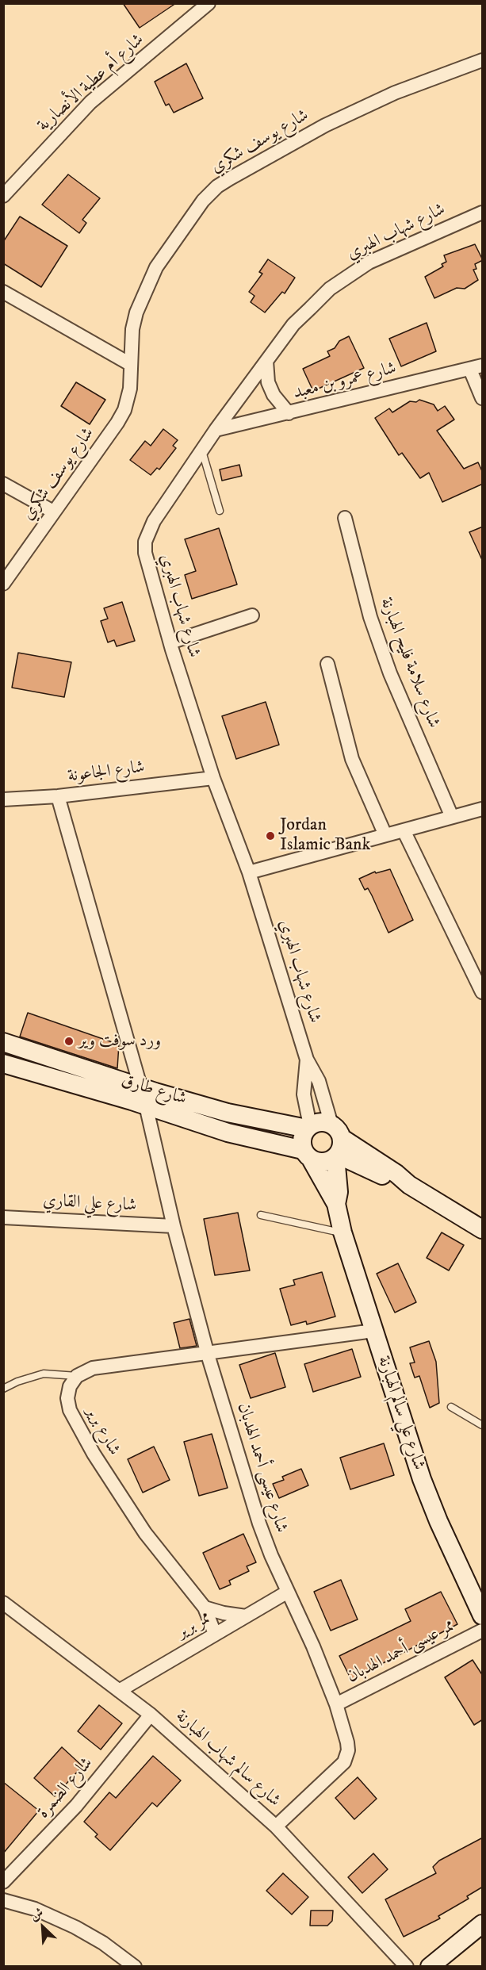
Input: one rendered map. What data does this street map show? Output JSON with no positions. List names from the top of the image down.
{
  "streets": {
    "street": [
      "شارع أم عطية الأنصارية",
      "شارع يوسف شكري",
      "شارع شهاب الهبري",
      "شارع عمرو بن معبد",
      "شارع سلامة فليح الهبارنة",
      "شارع الجاعونة",
      "شارع طارق",
      "شارع علي القاري",
      "شارع علي سالم الهبارنة",
      "شارع برير",
      "شارع عيسى أحمد الهدبان",
      "ممر برير",
      "ممر عيسى أحمد الهدبان",
      "شارع سالم شهاب الهبارنة",
      "شارع الضمرة"
    ]
  },
  "crossings": [
    ["شارع شهاب الهبري", "شارع عمرو بن معبد"],
    ["شارع شهاب الهبري", "شارع الجاعونة"],
    ["شارع شهاب الهبري", "شارع طارق"],
    ["شارع شهاب الهبري", "شارع علي سالم الهبارنة"],
    ["شارع الجاعونة", "شارع عيسى أحمد الهدبان"],
    ["شارع طارق", "شارع علي سالم الهبارنة"],
    ["شارع طارق", "شارع عيسى أحمد الهدبان"],
    ["شارع علي القاري", "شارع عيسى أحمد الهدبان"],
    ["شارع برير", "ممر برير"],
    ["شارع عيسى أحمد الهدبان", "ممر برير"],
    ["شارع عيسى أحمد الهدبان", "ممر عيسى أحمد الهدبان"],
    ["شارع عيسى أحمد الهدبان", "شارع سالم شهاب الهبارنة"],
    ["ممر برير", "شارع سالم شهاب الهبارنة"],
    ["شارع سالم شهاب الهبارنة", "شارع الضمرة"]
  ],
  "places": ["Jordan Islamic Bank", "ورد سوفت وير"],
  "north": "top left"
}
